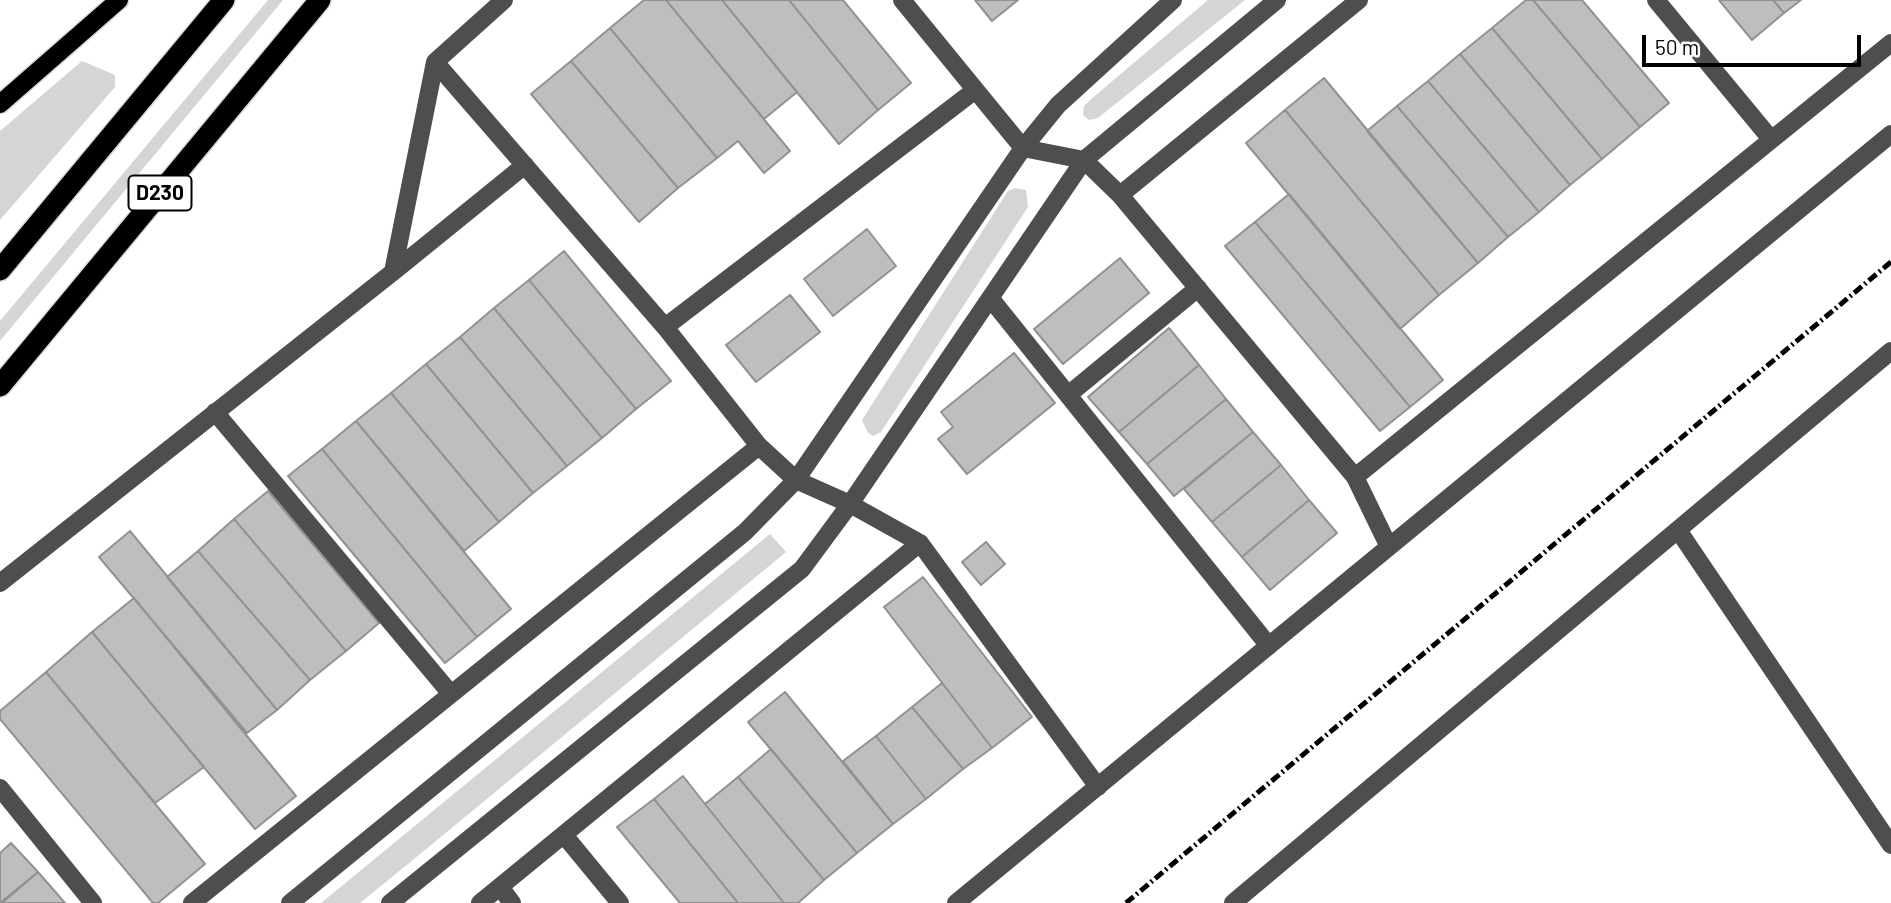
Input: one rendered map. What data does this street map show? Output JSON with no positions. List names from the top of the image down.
{
  "streets": {
    "highway": ["D230"]
  },
  "scale_bar": "50 m"
}
